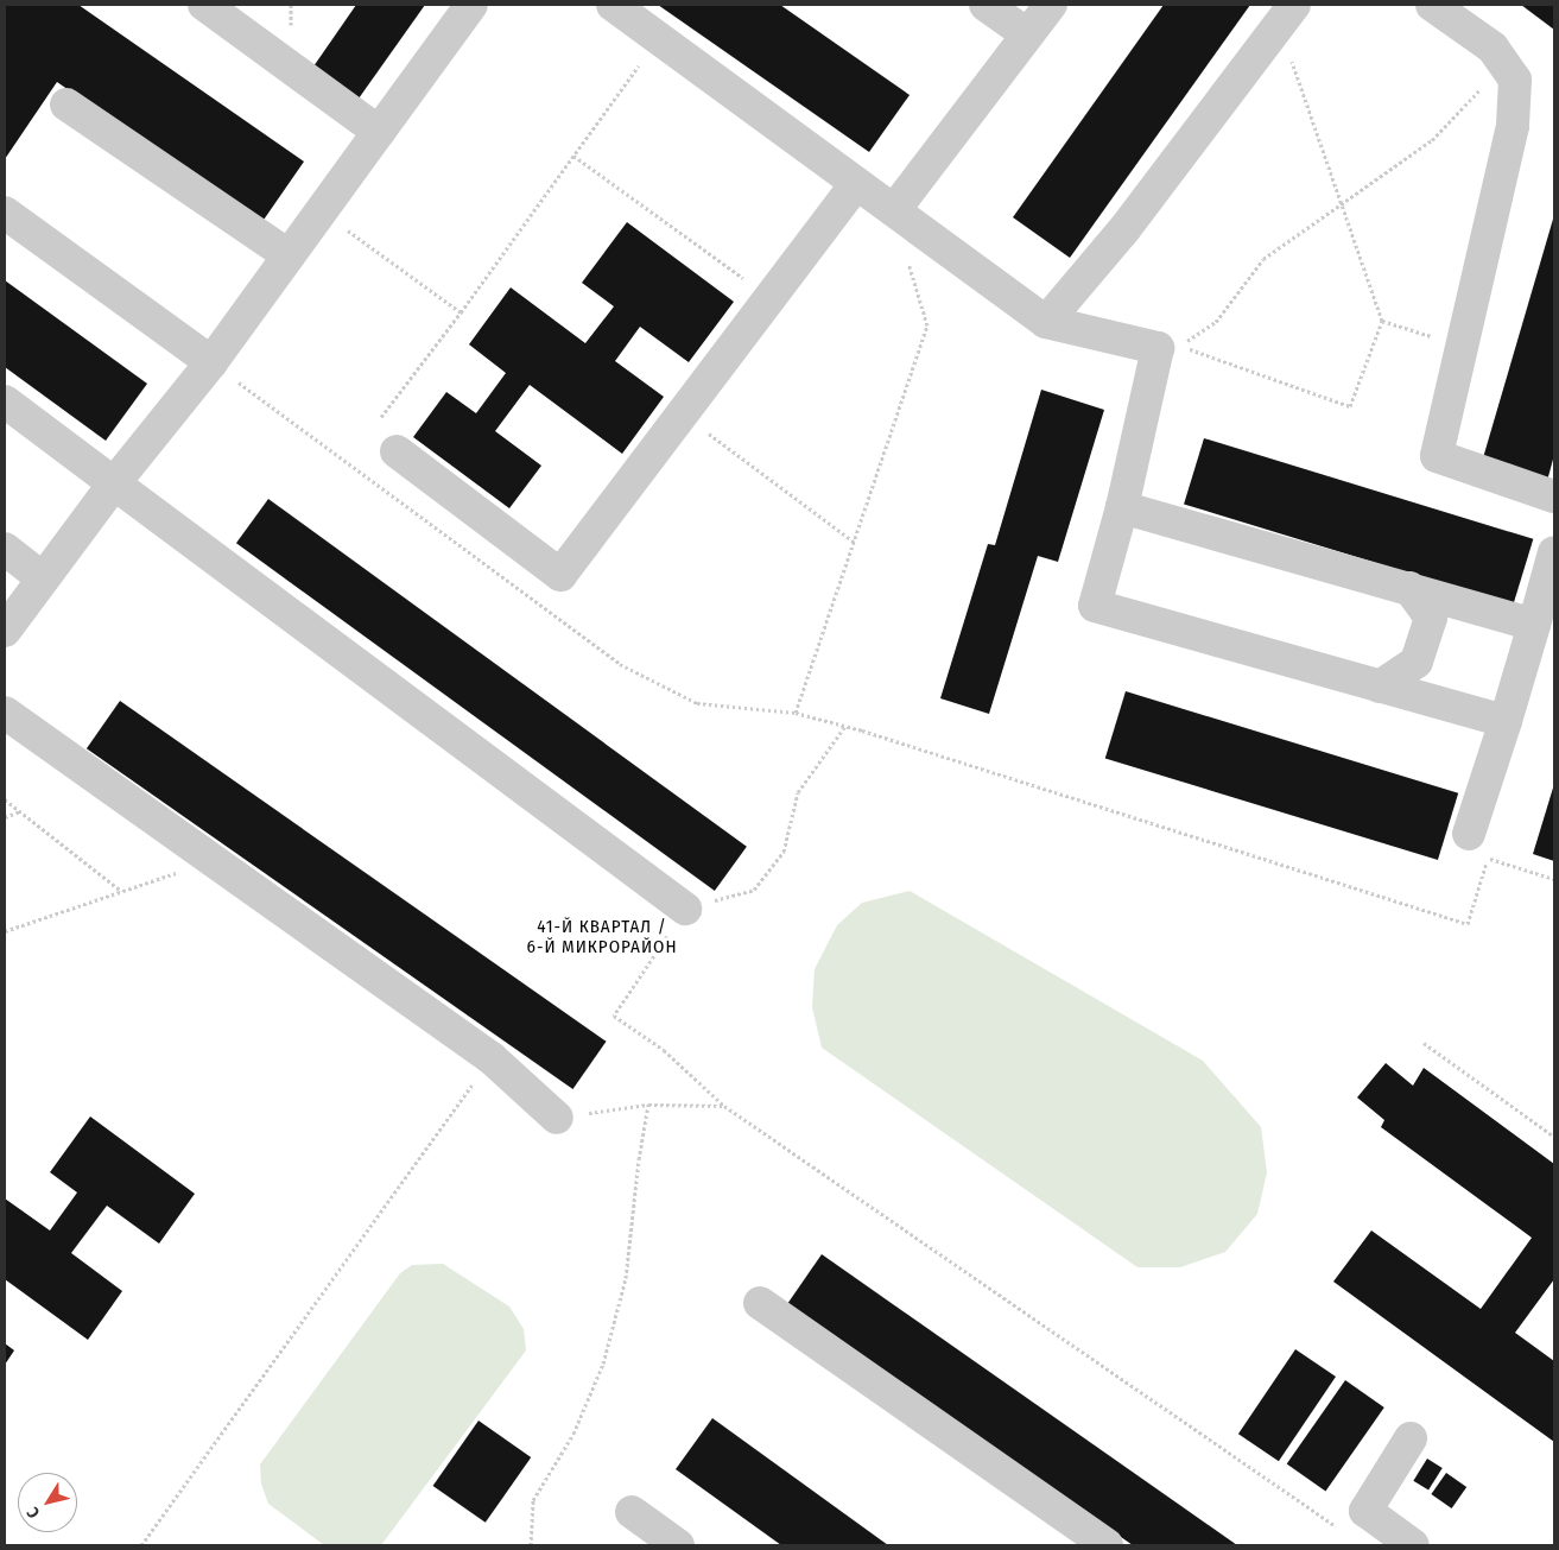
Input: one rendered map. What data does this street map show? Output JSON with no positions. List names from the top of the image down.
{
  "districts": ["41-Й КВАРТАЛ / 6-Й МИКРОРАЙОН"],
  "north": "bottom left"
}
